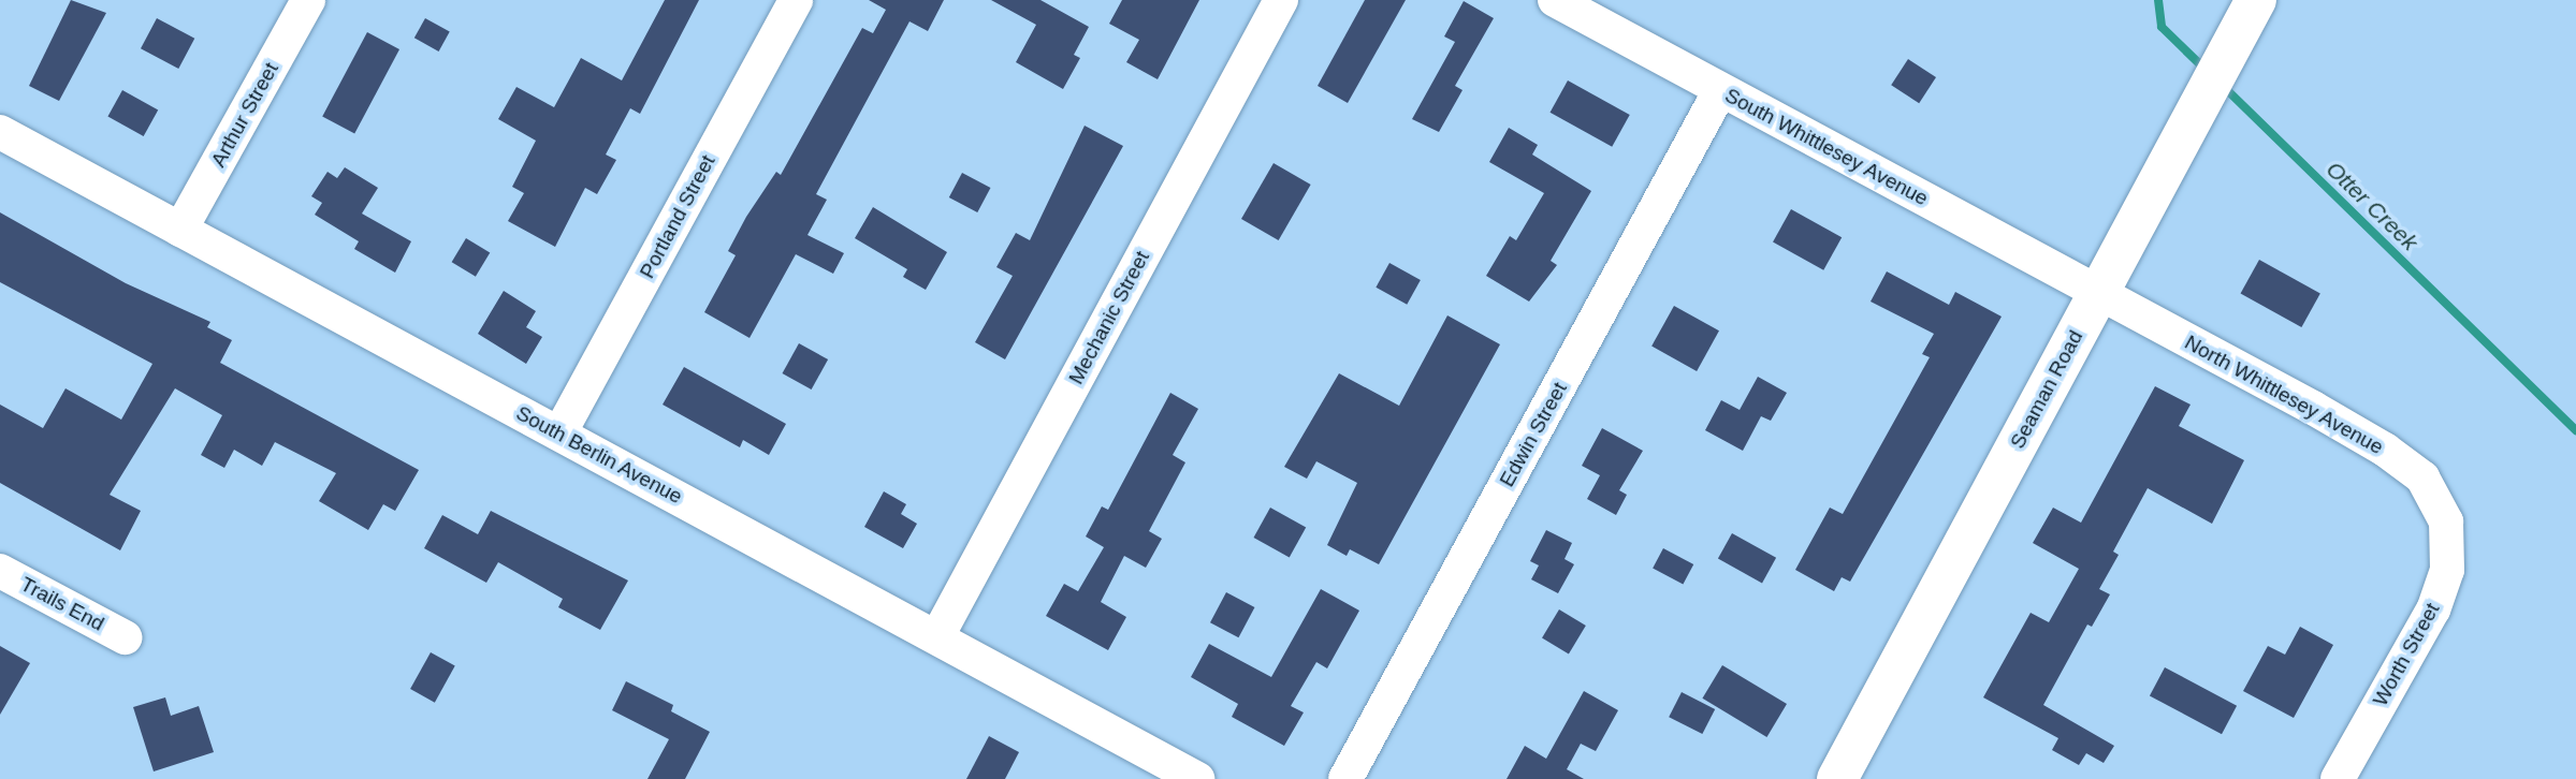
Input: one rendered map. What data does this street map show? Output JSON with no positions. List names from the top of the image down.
{
  "streets": {
    "street": [
      "Arthur Street",
      "South Whittlesey Avenue",
      "Portland Street",
      "Mechanic Street",
      "Seaman Road",
      "North Whittlesey Avenue",
      "Edwin Street",
      "South Berlin Avenue",
      "Trails End",
      "Worth Street"
    ]
  },
  "crossings": [
    ["Arthur Street", "South Berlin Avenue"],
    ["South Whittlesey Avenue", "Seaman Road"],
    ["South Whittlesey Avenue", "North Whittlesey Avenue"],
    ["South Whittlesey Avenue", "Edwin Street"],
    ["Portland Street", "South Berlin Avenue"],
    ["Mechanic Street", "South Berlin Avenue"],
    ["Seaman Road", "North Whittlesey Avenue"],
    ["North Whittlesey Avenue", "Worth Street"]
  ],
  "water": ["Otter Creek"]
}
